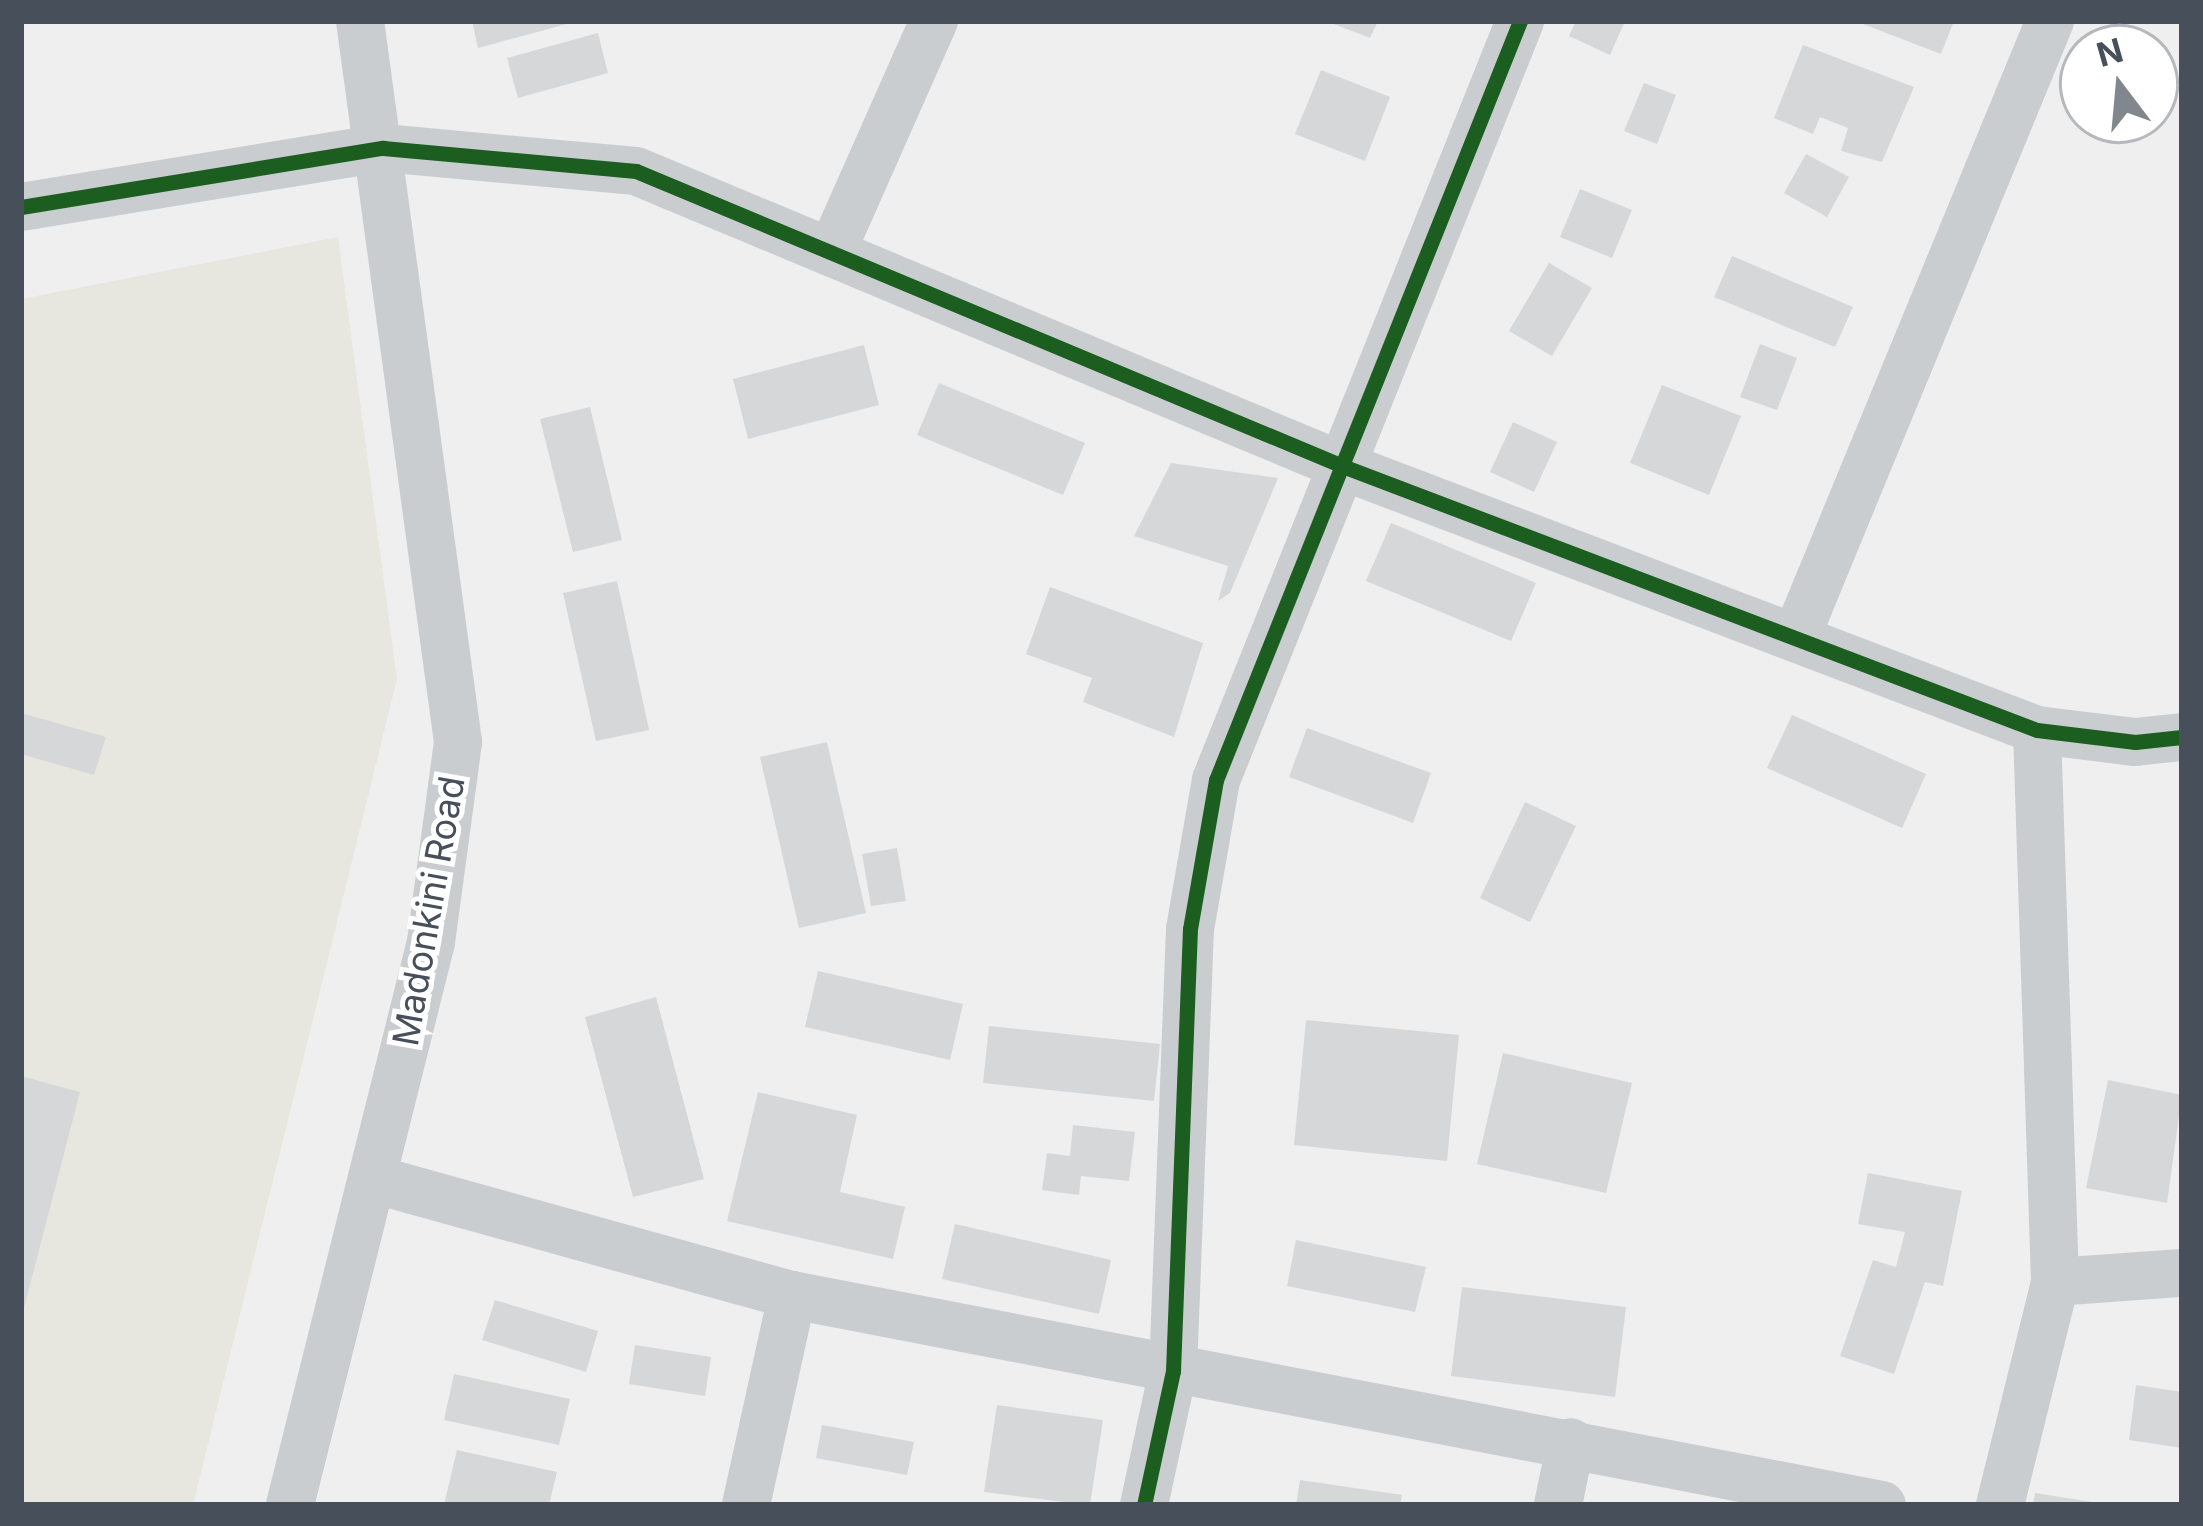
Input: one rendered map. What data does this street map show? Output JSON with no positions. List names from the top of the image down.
{
  "streets": {
    "street": ["Madonkini Road"]
  },
  "north": "top"
}
